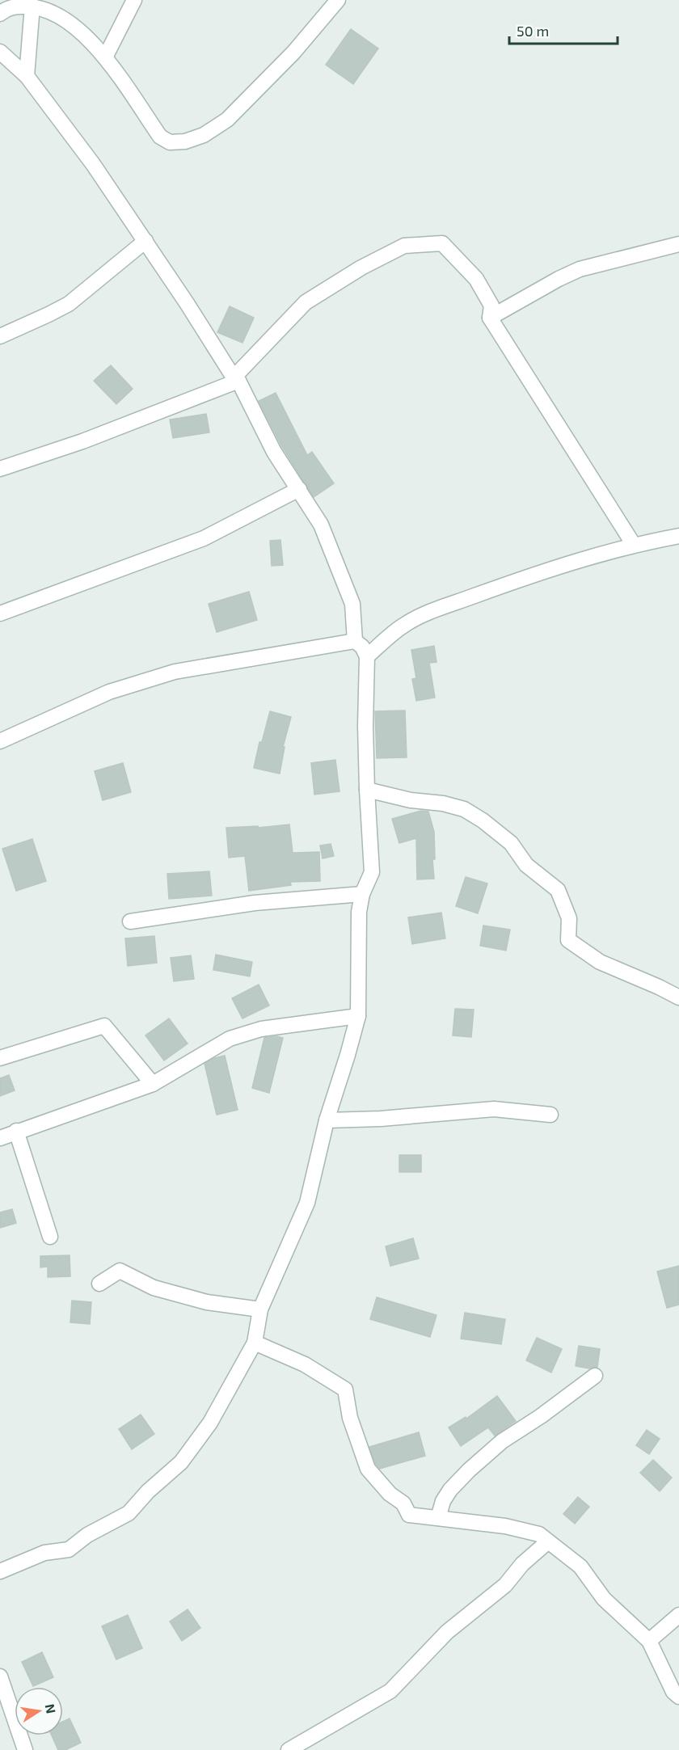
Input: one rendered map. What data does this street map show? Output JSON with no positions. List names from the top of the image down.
{
  "scale_bar": "50 m",
  "north": "right"
}
